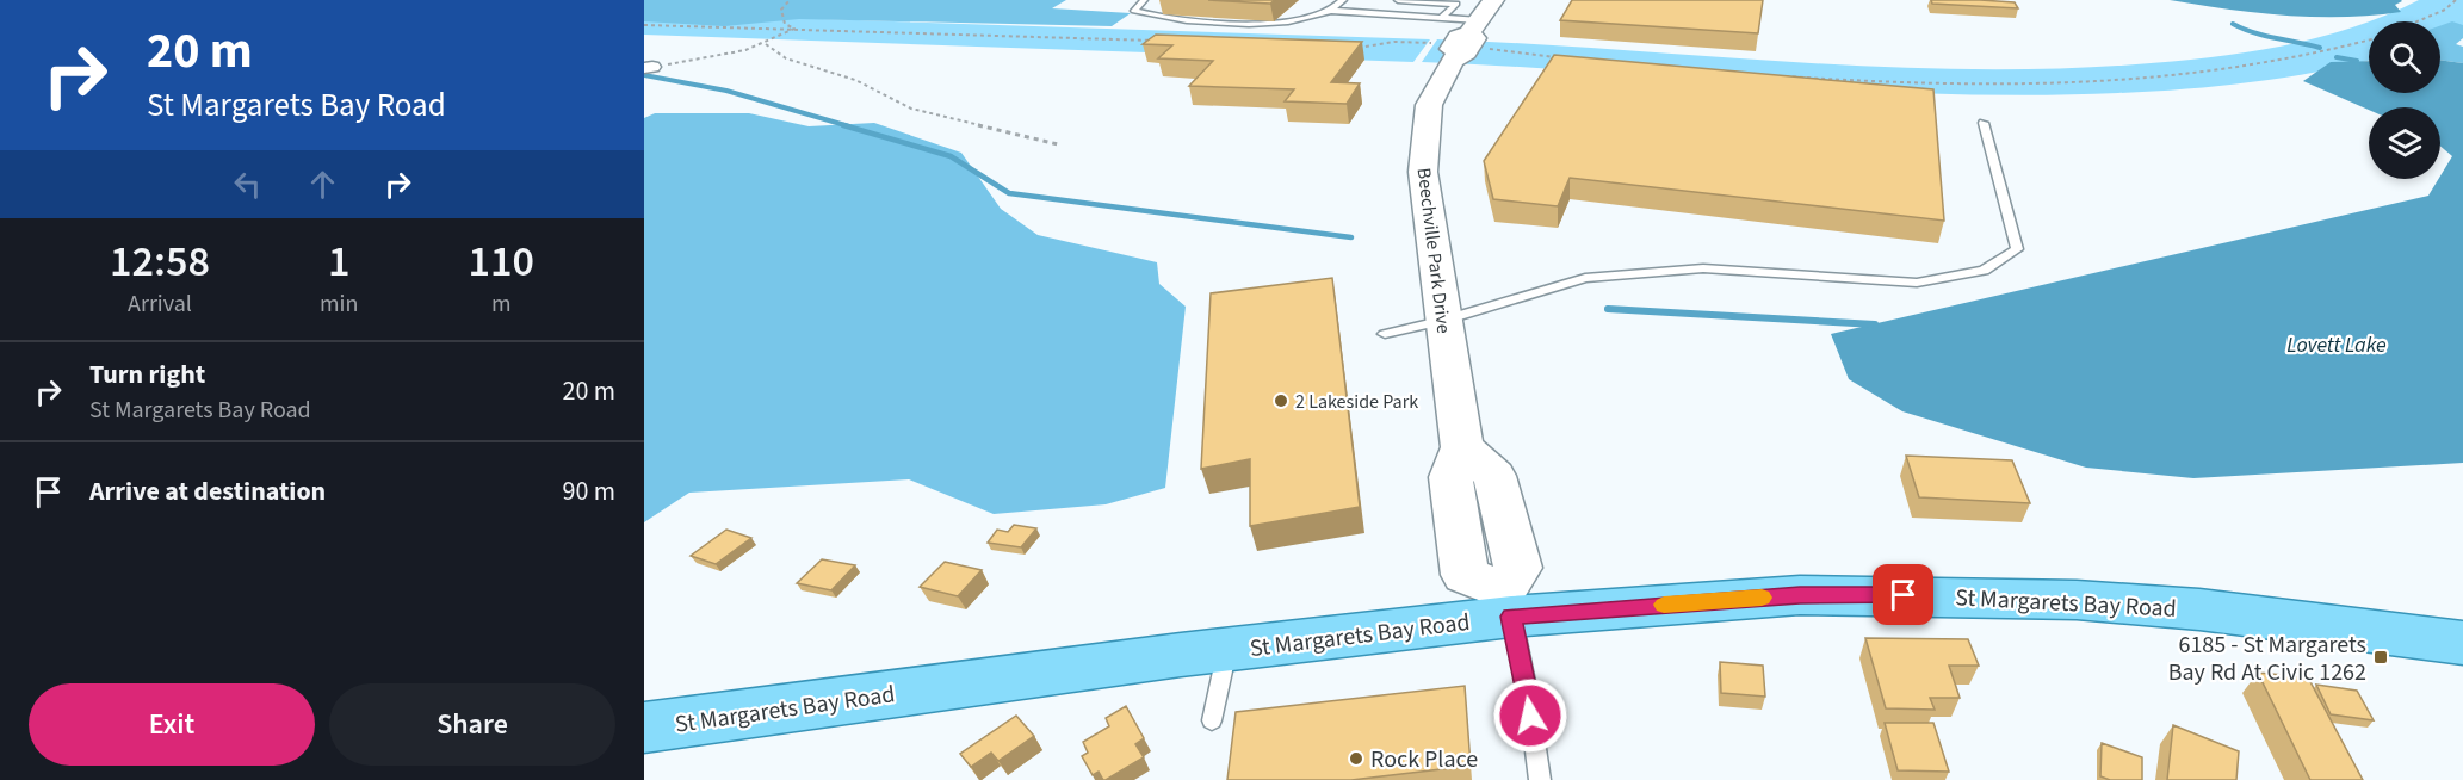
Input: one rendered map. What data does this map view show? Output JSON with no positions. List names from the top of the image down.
{
  "streets": {
    "main road": ["St Margarets Bay Road"],
    "street": ["Beechville Park Drive"]
  },
  "crossings": [
    ["Beechville Park Drive", "St Margarets Bay Road"]
  ],
  "water": ["Lovett Lake"],
  "places": {
    "other": ["2 Lakeside Park", "Rock Place"],
    "transit": ["6185 - St Margarets Bay Rd At Civic 1262"]
  },
  "page": {
    "turn": ["20 m", "St Margarets Bay Road"],
    "eta": [
      "12:58",
      "Arrival",
      "1",
      "min",
      "110",
      "m"
    ],
    "list": [
      {
        "name": "Turn right",
        "note": "St Margarets Bay Road",
        "value": "20 m"
      },
      {
        "name": "Arrive at destination",
        "value": "90 m"
      }
    ],
    "buttons": ["Exit", "Share"]
  }
}
